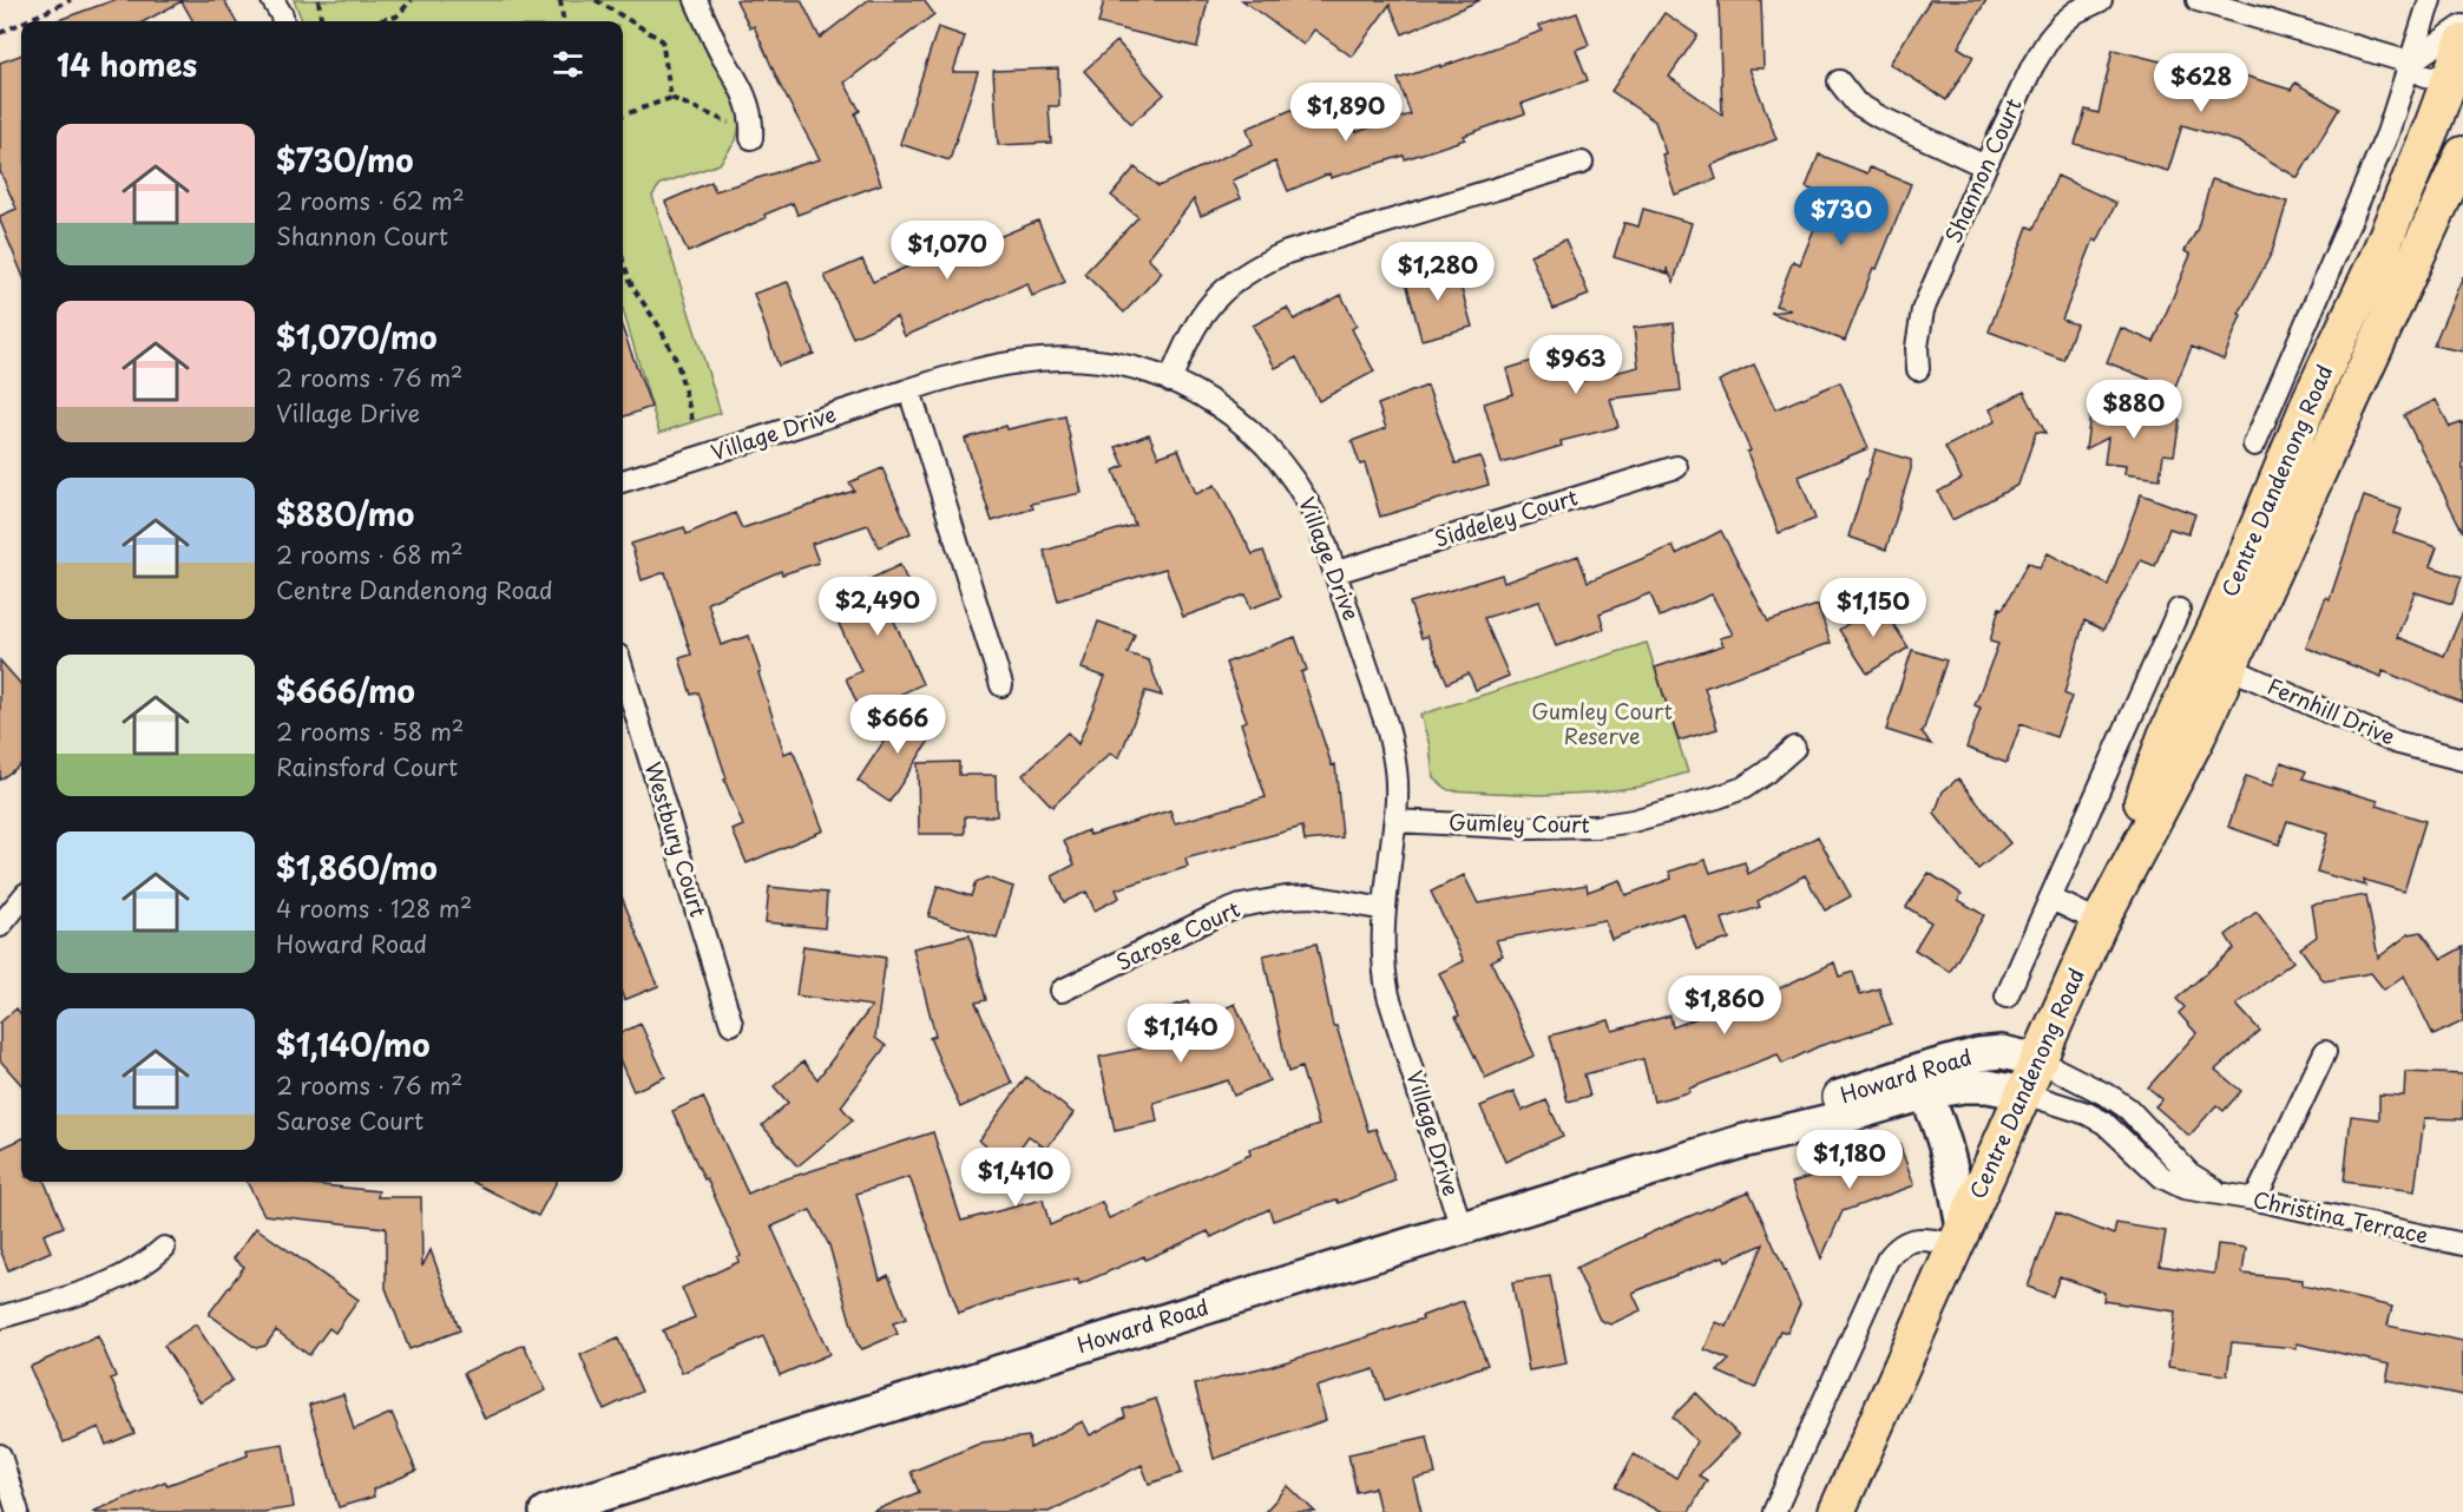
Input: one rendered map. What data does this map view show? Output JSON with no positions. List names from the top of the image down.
{
  "streets": {
    "main road": ["Centre Dandenong Road", "Howard Road"],
    "street": [
      "Shannon Court",
      "Village Drive",
      "Siddeley Court",
      "Fernhill Drive",
      "Gumley Court",
      "Westbury Court",
      "Sarose Court",
      "Christina Terrace"
    ]
  },
  "crossings": [
    ["Village Drive", "Siddeley Court"],
    ["Village Drive", "Gumley Court"],
    ["Village Drive", "Sarose Court"],
    ["Village Drive", "Howard Road"],
    ["Centre Dandenong Road", "Fernhill Drive"],
    ["Centre Dandenong Road", "Howard Road"],
    ["Centre Dandenong Road", "Christina Terrace"],
    ["Howard Road", "Christina Terrace"]
  ],
  "parks": ["Gumley Court Reserve"],
  "page": {
    "heading": "14 homes",
    "price": [
      "$628",
      "$1,890",
      "$730",
      "$1,070",
      "$1,280",
      "$963",
      "$880",
      "$2,490",
      "$1,150",
      "$666",
      "$1,860",
      "$1,140",
      "$1,180",
      "$1,410"
    ],
    "list": [
      {
        "name": "$730/mo",
        "note": "2 rooms · 62 m² · Shannon Court"
      },
      {
        "name": "$1,070/mo",
        "note": "2 rooms · 76 m² · Village Drive"
      },
      {
        "name": "$880/mo",
        "note": "2 rooms · 68 m² · Centre Dandenong Road"
      },
      {
        "name": "$666/mo",
        "note": "2 rooms · 58 m² · Rainsford Court"
      },
      {
        "name": "$1,860/mo",
        "note": "4 rooms · 128 m² · Howard Road"
      },
      {
        "name": "$1,140/mo",
        "note": "2 rooms · 76 m² · Sarose Court"
      }
    ]
  }
}
